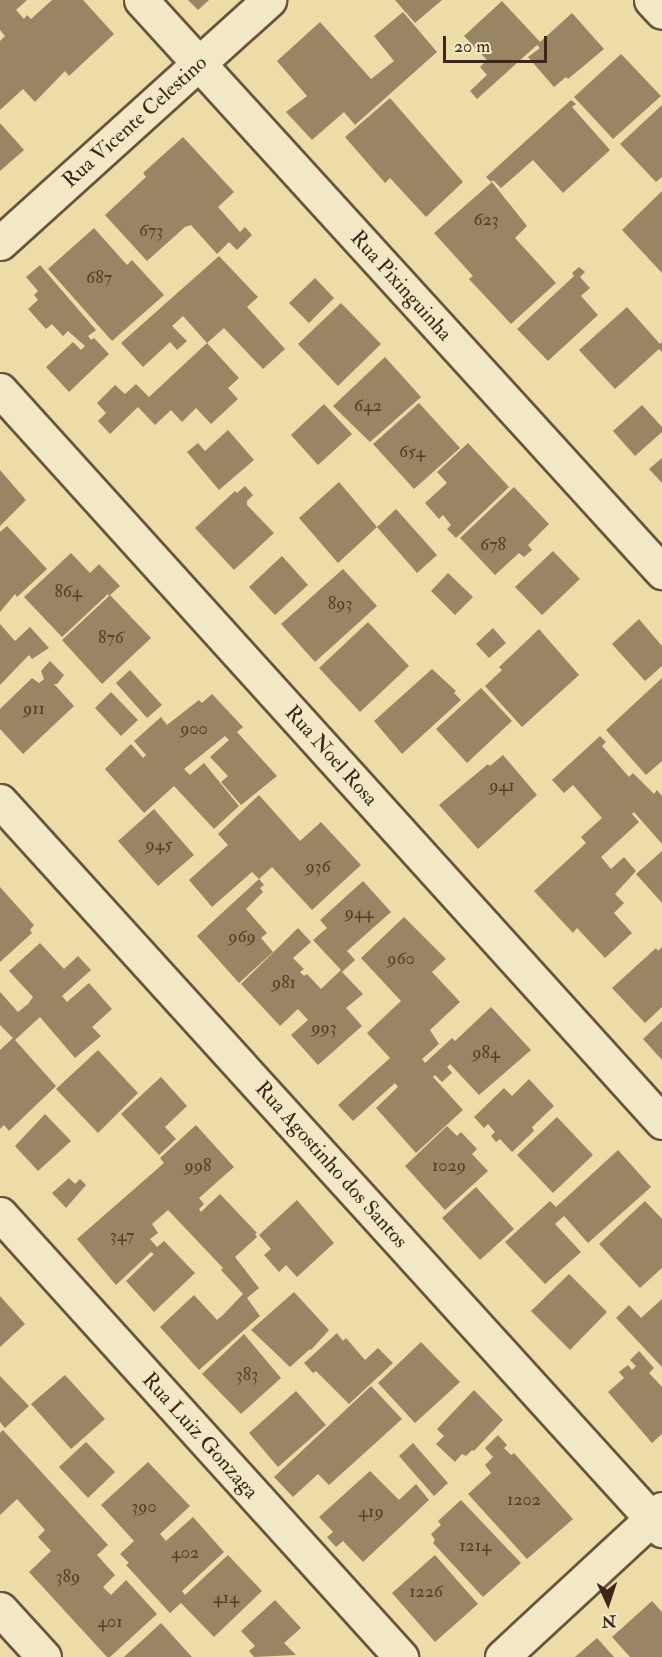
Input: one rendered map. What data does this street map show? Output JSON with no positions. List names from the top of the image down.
{
  "streets": {
    "street": [
      "Rua Vicente Celestino",
      "Rua Pixinguinha",
      "Rua Noel Rosa",
      "Rua Agostinho dos Santos",
      "Rua Luiz Gonzaga"
    ]
  },
  "crossings": [
    ["Rua Vicente Celestino", "Rua Pixinguinha"]
  ],
  "house_numbers": [
    "623",
    "673",
    "687",
    "642",
    "654",
    "678",
    "864",
    "893",
    "876",
    "911",
    "900",
    "941",
    "945",
    "936",
    "944",
    "969",
    "960",
    "981",
    "993",
    "984",
    "998",
    "1029",
    "347",
    "383",
    "1202",
    "390",
    "419",
    "1214",
    "402",
    "389",
    "1226",
    "414",
    "401"
  ],
  "scale_bar": "20 m",
  "north": "bottom"
}
